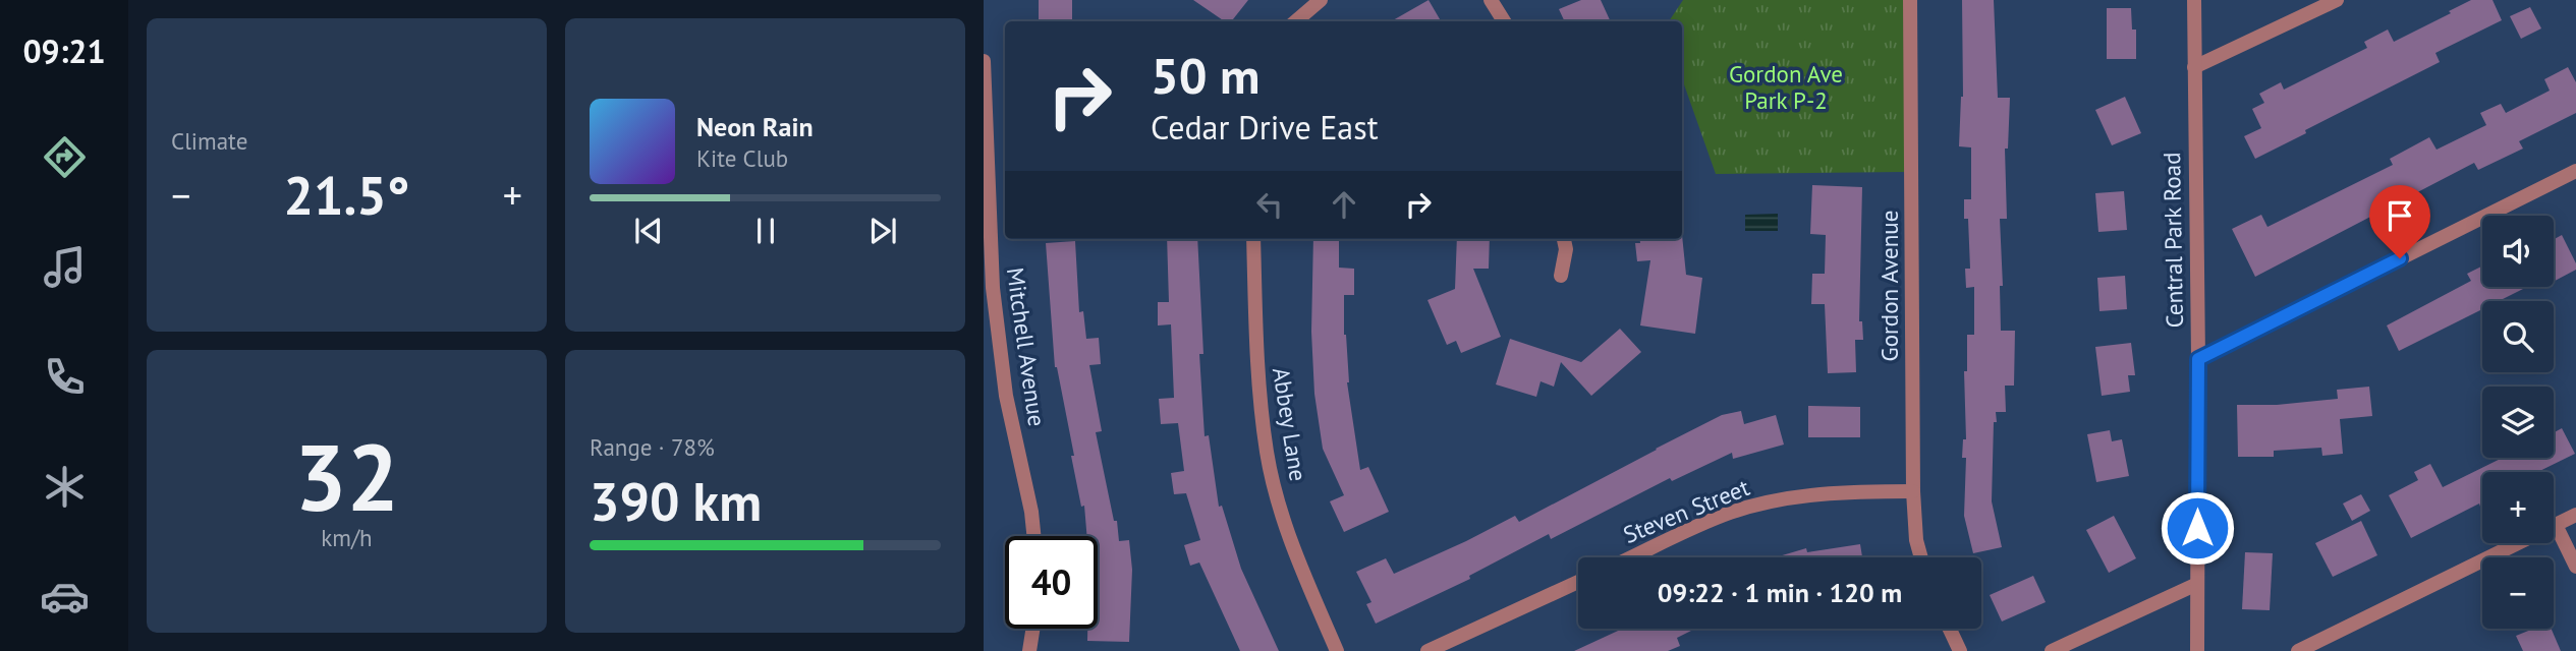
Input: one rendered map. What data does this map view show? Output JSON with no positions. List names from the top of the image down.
{
  "streets": {
    "street": [
      "Central Park Road",
      "Gordon Avenue",
      "Mitchell Avenue",
      "Abbey Lane",
      "Steven Street"
    ]
  },
  "crossings": [
    ["Gordon Avenue", "Steven Street"]
  ],
  "parks": ["Gordon Ave Park P-2"],
  "page": {
    "tabs": "09:21",
    "tile": [
      "Climate",
      ["32", "km/h"],
      ["Range · 78%", "390 km"]
    ],
    "turn": ["50 m", "Cedar Drive East"],
    "song": ["Neon Rain", "Kite Club"],
    "heat": ["−", "21.5°", "+"],
    "map_buttons": ["+", "−"],
    "limit": "40",
    "trip": "09:22 · 1 min · 120 m"
  }
}
